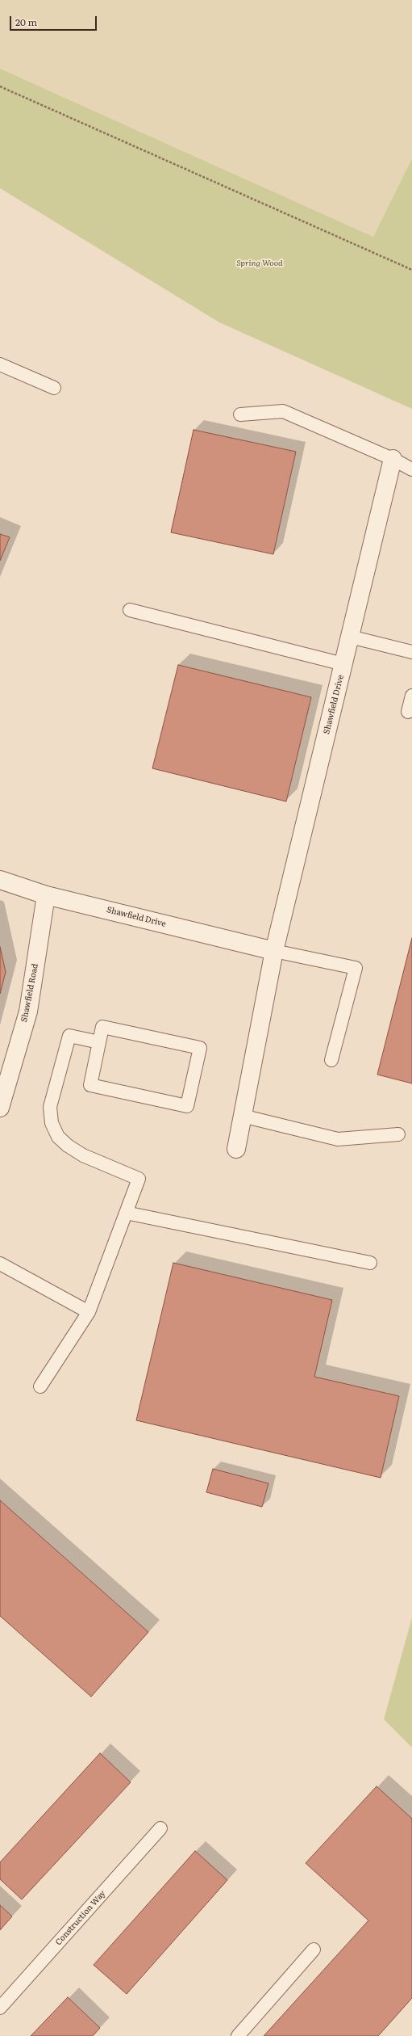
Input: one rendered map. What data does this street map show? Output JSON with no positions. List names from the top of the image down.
{
  "streets": {
    "street": ["Shawfield Drive", "Shawfield Road"],
    "lane": ["Construction Way"]
  },
  "crossings": [
    ["Shawfield Drive", "Shawfield Road"]
  ],
  "parks": ["Spring Wood"],
  "scale_bar": "20 m"
}
